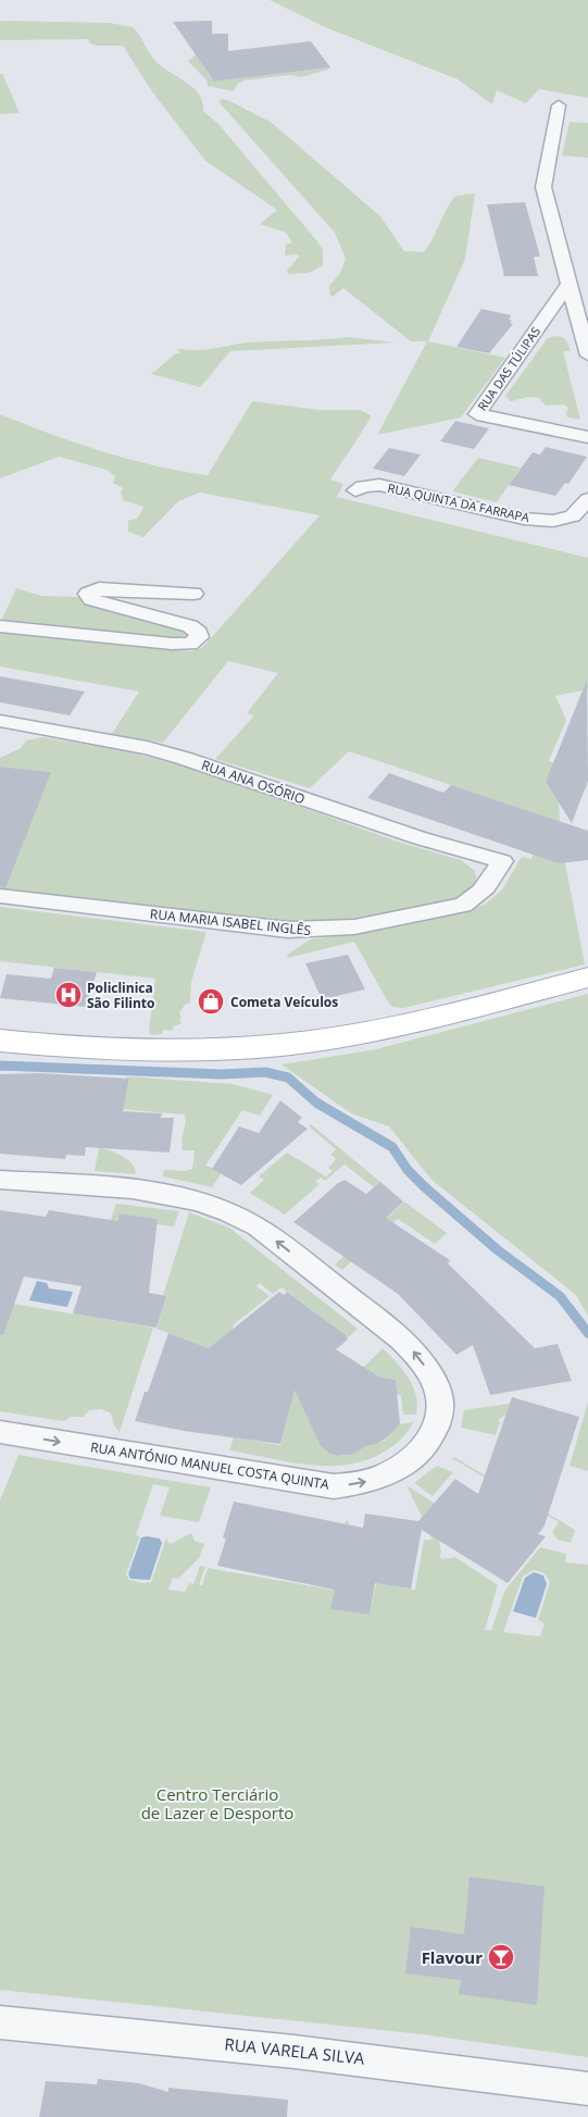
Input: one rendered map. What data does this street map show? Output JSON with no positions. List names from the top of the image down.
{
  "streets": {
    "street": [
      "RUA DAS TÚLIPAS",
      "RUA QUINTA DA FARRAPA",
      "RUA ANA OSÓRIO",
      "RUA MARIA ISABEL INGLÊS",
      "RUA ANTÓNIO MANUEL COSTA QUINTA",
      "RUA VARELA SILVA"
    ]
  },
  "crossings": [
    ["RUA ANA OSÓRIO", "RUA MARIA ISABEL INGLÊS"]
  ],
  "parks": ["Centro Terciário de Lazer e Desporto"],
  "places": {
    "hospital": ["Policlinica São Filinto"],
    "shop": ["Cometa Veículos"],
    "bar": ["Flavour"]
  }
}
